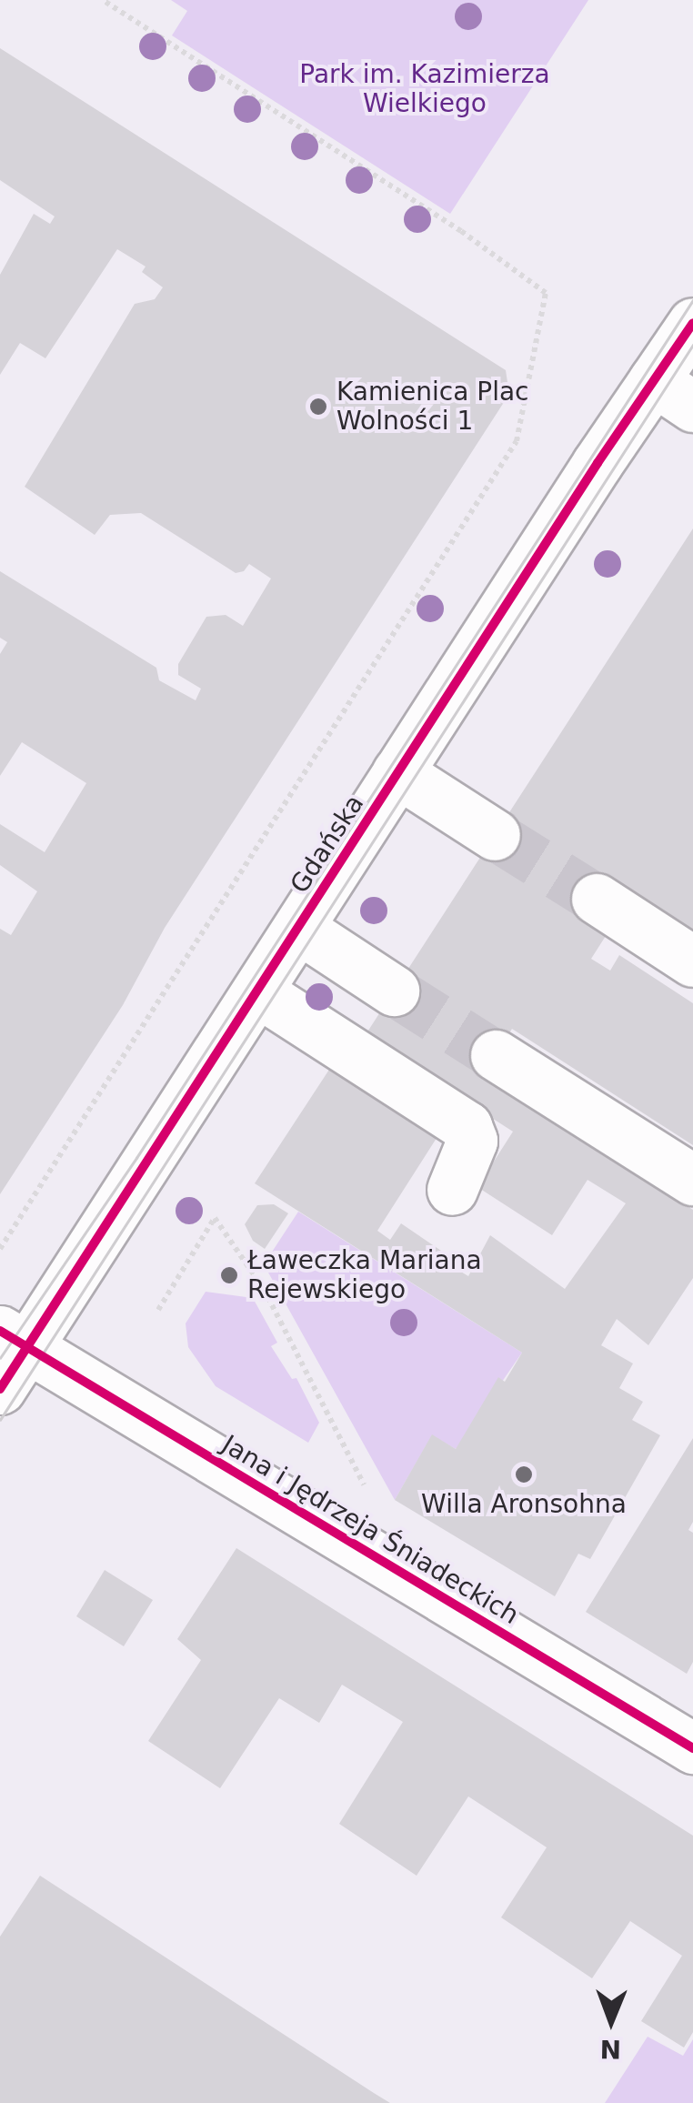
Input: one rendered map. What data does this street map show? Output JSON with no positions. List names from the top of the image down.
{
  "streets": {
    "street": ["Gdańska", "Jana i Jędrzeja Śniadeckich"]
  },
  "crossings": [
    ["Gdańska", "Jana i Jędrzeja Śniadeckich"]
  ],
  "parks": ["Park im. Kazimierza Wielkiego"],
  "places": ["Kamienica Plac Wolności 1", "Ławeczka Mariana Rejewskiego", "Willa Aronsohna"],
  "north": "bottom"
}
